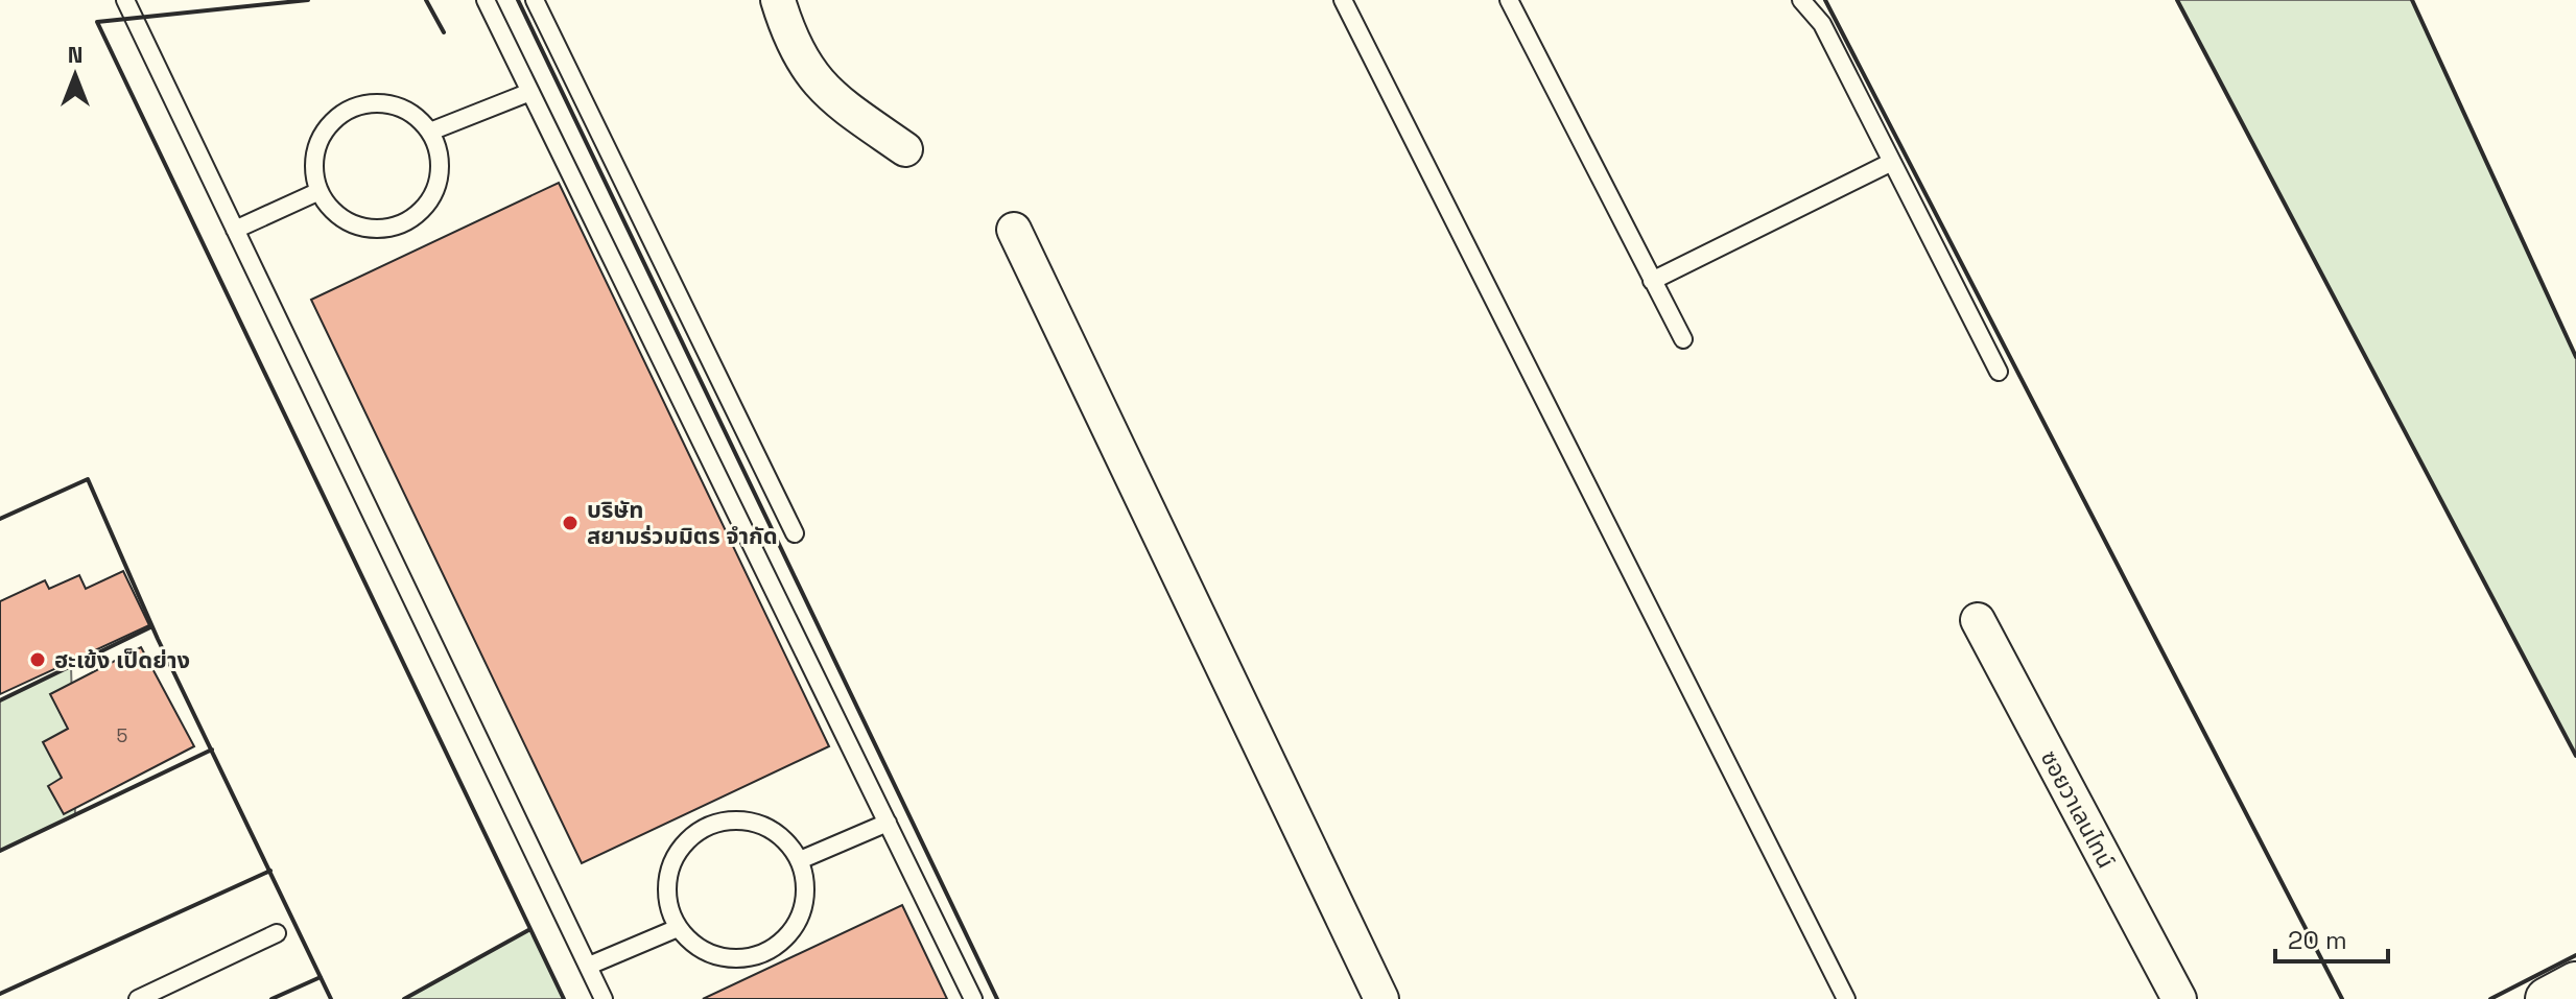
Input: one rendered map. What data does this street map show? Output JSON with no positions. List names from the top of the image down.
{
  "streets": {
    "street": ["ซอยวาเลนไทน์"]
  },
  "places": ["บริษัท สยามร่วมมิตร จำกัด", "ฮะเข้ง เป็ดย่าง"],
  "house_numbers": ["5"],
  "scale_bar": "20 m",
  "north": "top"
}
